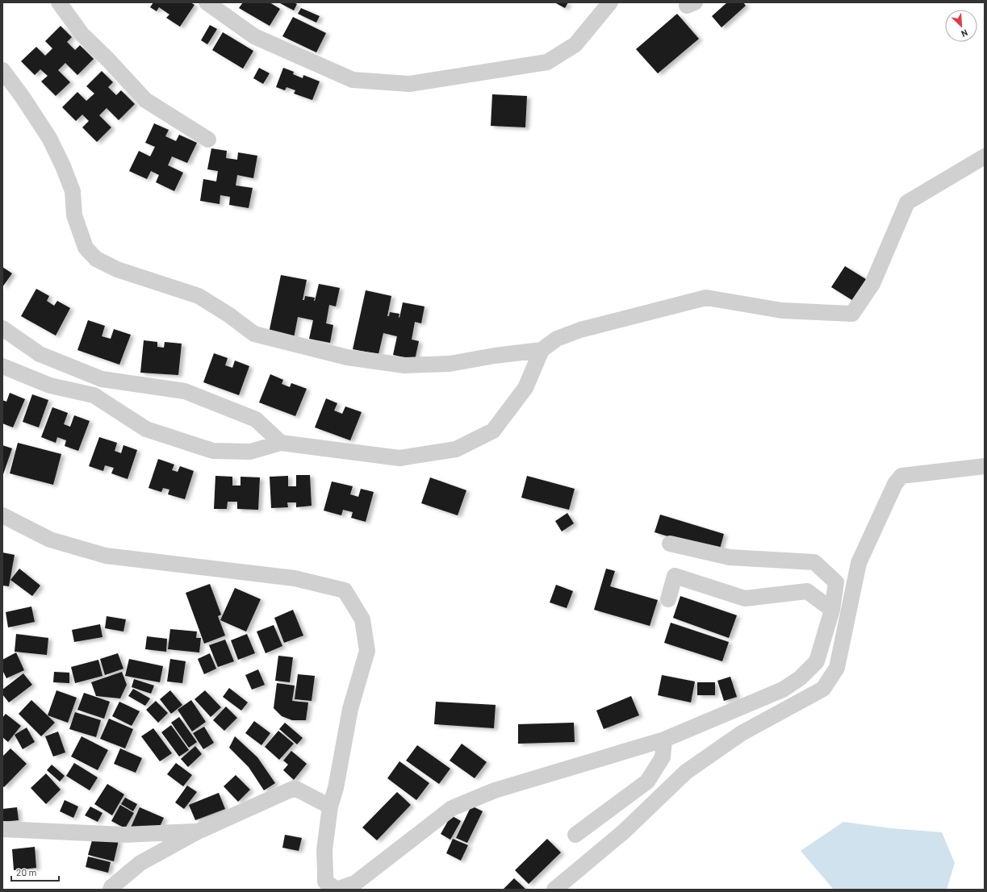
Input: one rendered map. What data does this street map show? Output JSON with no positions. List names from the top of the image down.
{
  "scale_bar": "20 m",
  "north": "bottom right"
}
